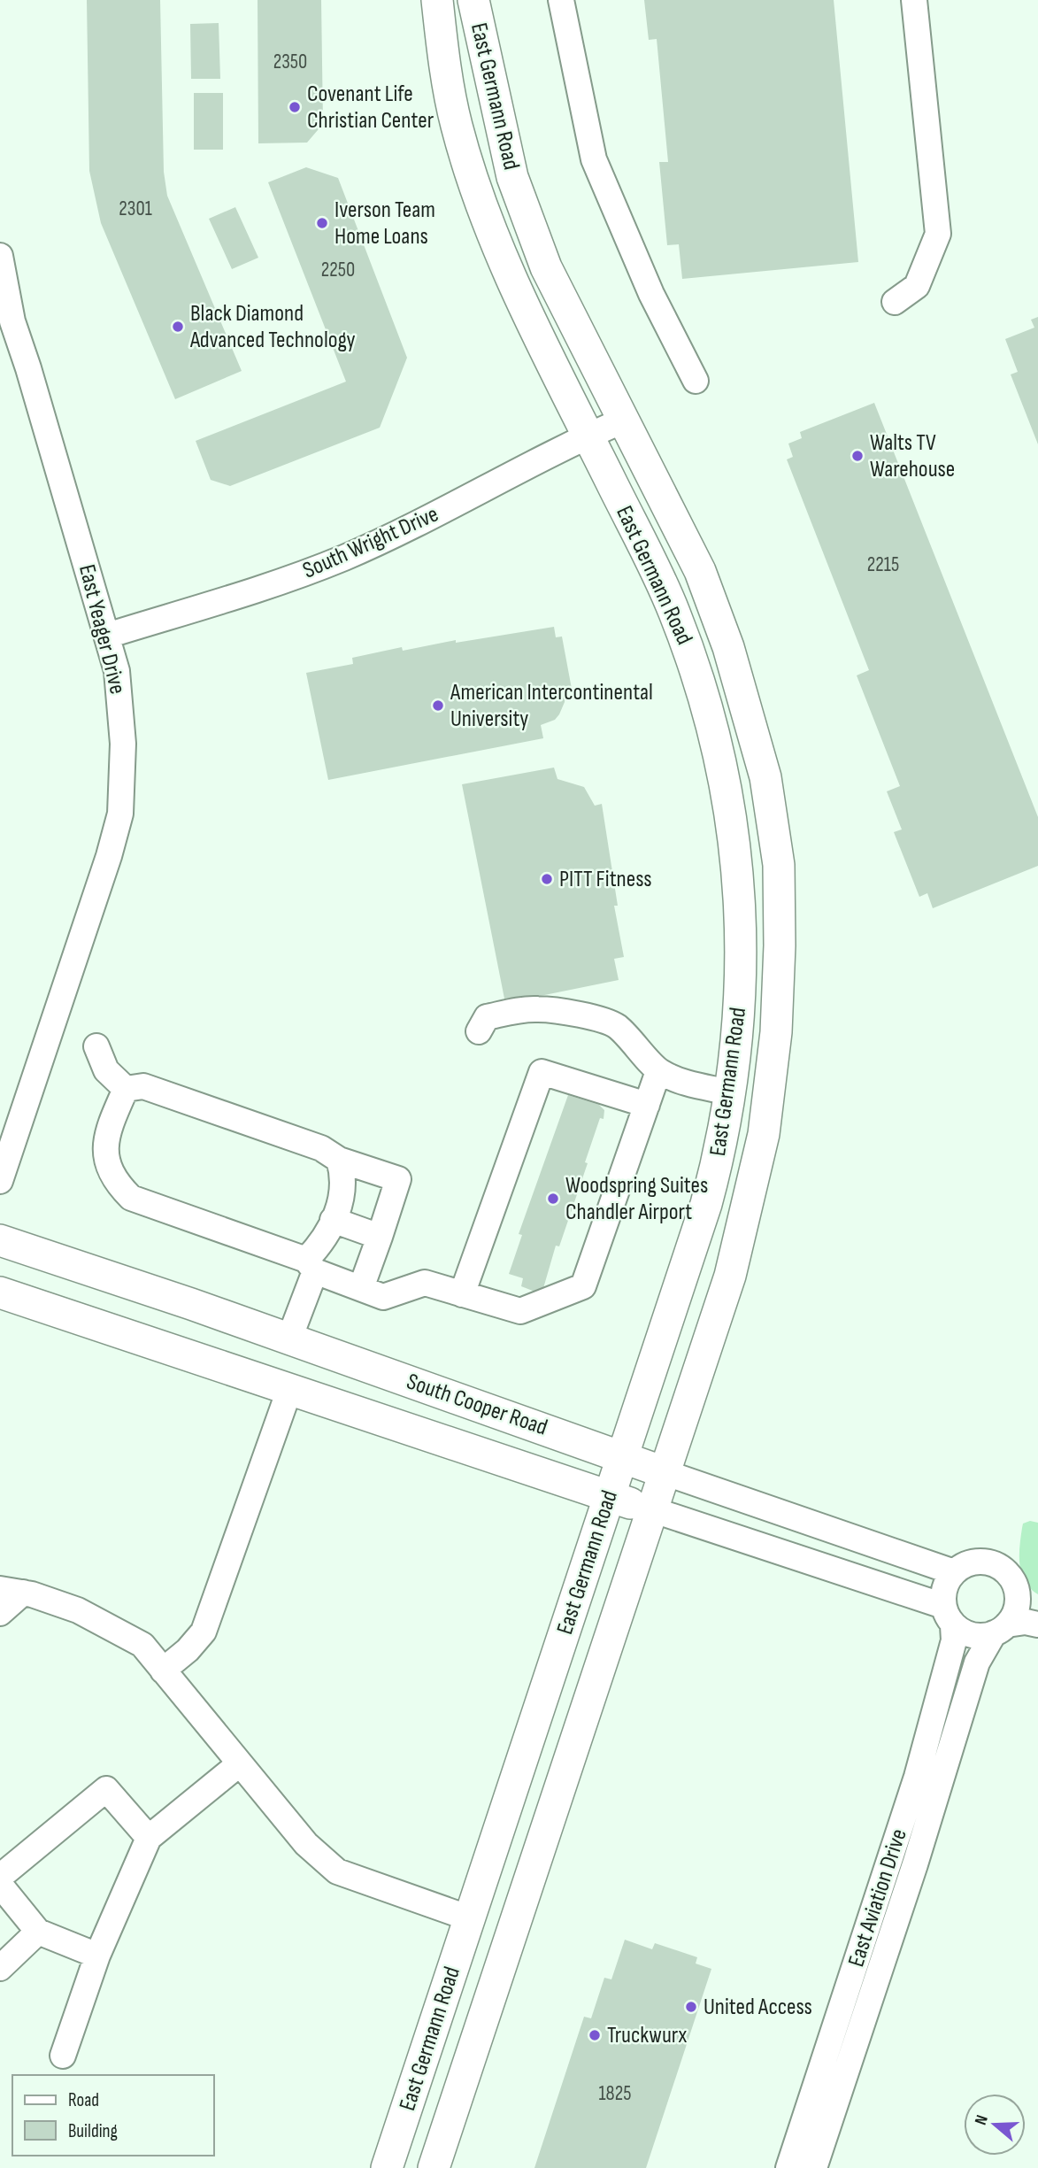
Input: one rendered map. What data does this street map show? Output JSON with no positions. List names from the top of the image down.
{
  "streets": {
    "main road": ["East Germann Road", "South Cooper Road"],
    "street": ["South Wright Drive", "East Yeager Drive", "East Aviation Drive"]
  },
  "crossings": [
    ["East Germann Road", "South Wright Drive"],
    ["East Germann Road", "South Cooper Road"],
    ["South Wright Drive", "East Yeager Drive"],
    ["South Cooper Road", "East Aviation Drive"]
  ],
  "places": [
    "Covenant Life Christian Center",
    "Iverson Team Home Loans",
    "Black Diamond Advanced Technology",
    "Walts TV Warehouse",
    "American Intercontinental University",
    "PITT Fitness",
    "Woodspring Suites Chandler Airport",
    "United Access",
    "Truckwurx"
  ],
  "house_numbers": [
    "2350",
    "2301",
    "2250",
    "2215",
    "1825"
  ],
  "legend": ["Road", "Building"],
  "north": "left"
}
